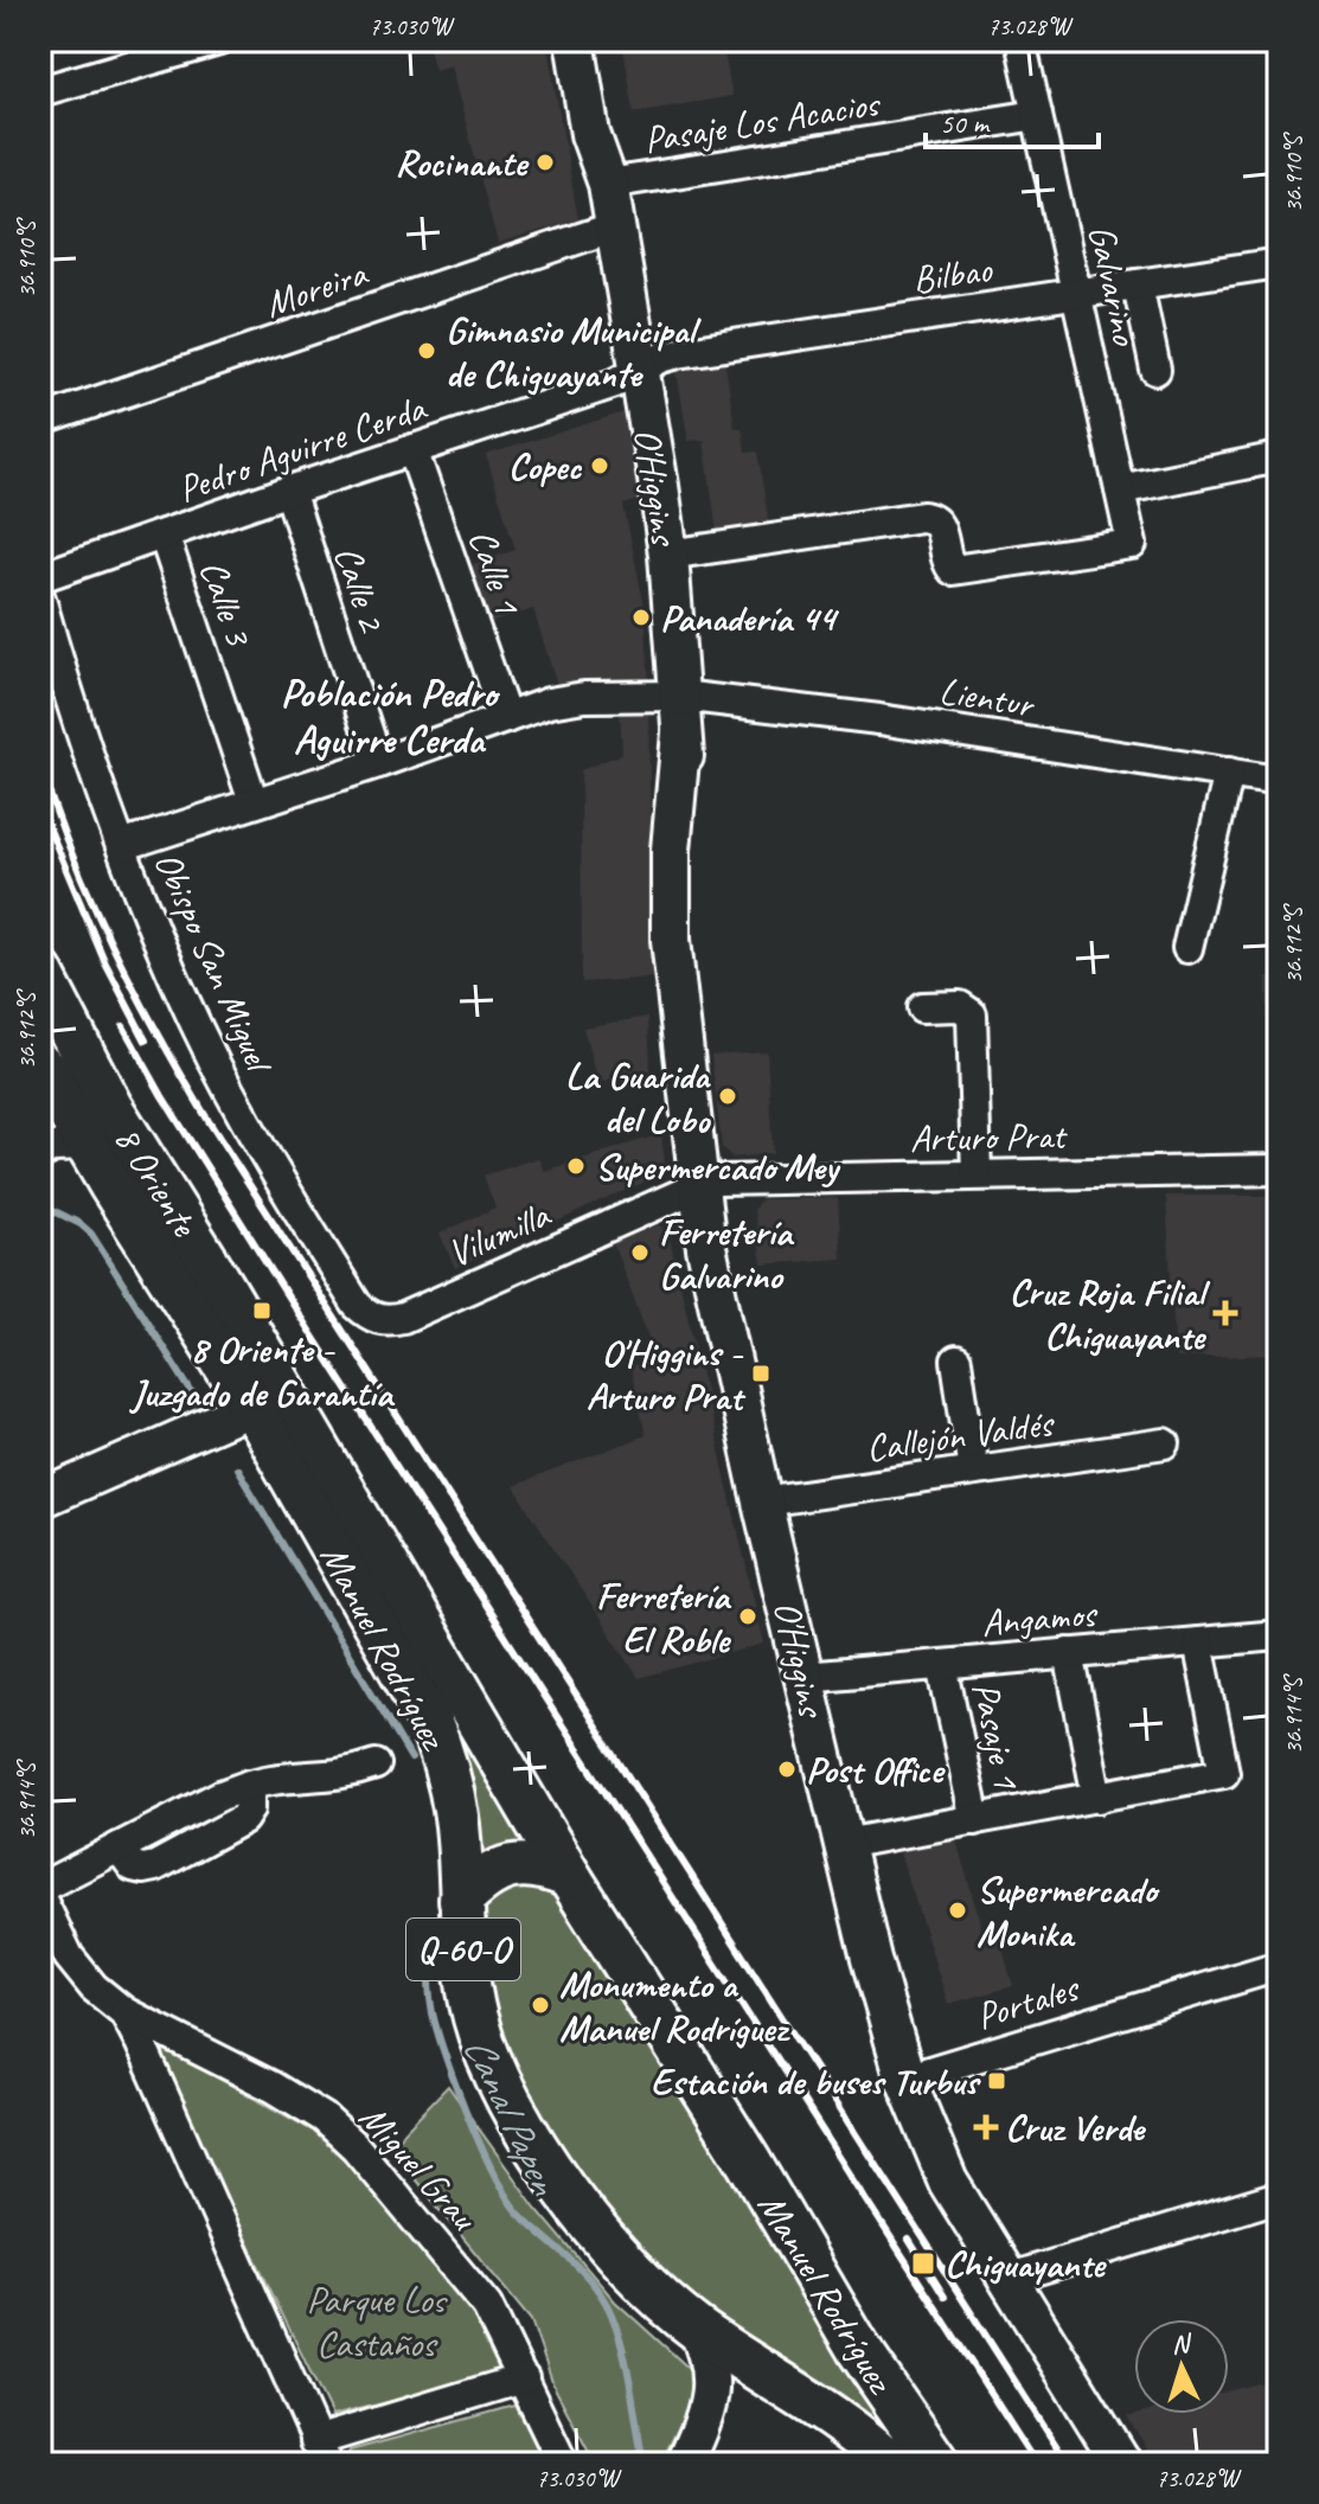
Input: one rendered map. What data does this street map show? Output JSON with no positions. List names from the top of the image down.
{
  "streets": {
    "main road": [
      "O'Higgins",
      "8 Oriente",
      "Manuel Rodríguez",
      "Q-60-O"
    ],
    "street": [
      "Pasaje Los Acacios",
      "Bilbao",
      "Galvarino",
      "Moreira",
      "Pedro Aguirre Cerda",
      "Calle 1",
      "Calle 2",
      "Calle 3",
      "Lientur",
      "Obispo San Miguel",
      "Arturo Prat",
      "Vilumilla",
      "Callejón Valdés",
      "Angamos",
      "Pasaje 1",
      "Portales",
      "Miguel Grau"
    ]
  },
  "crossings": [
    ["Pasaje Los Acacios", "Galvarino"],
    ["Pasaje Los Acacios", "O'Higgins"],
    ["Bilbao", "Galvarino"],
    ["Bilbao", "Pedro Aguirre Cerda"],
    ["Bilbao", "O'Higgins"],
    ["Galvarino", "O'Higgins"],
    ["Moreira", "O'Higgins"],
    ["Pedro Aguirre Cerda", "O'Higgins"],
    ["Pedro Aguirre Cerda", "Calle 1"],
    ["Pedro Aguirre Cerda", "Calle 2"],
    ["Pedro Aguirre Cerda", "Calle 3"],
    ["O'Higgins", "Lientur"],
    ["O'Higgins", "Arturo Prat"],
    ["O'Higgins", "Vilumilla"],
    ["O'Higgins", "Callejón Valdés"],
    ["O'Higgins", "Angamos"],
    ["O'Higgins", "Portales"],
    ["Calle 1", "Lientur"],
    ["Calle 2", "Lientur"],
    ["Calle 3", "Lientur"],
    ["Lientur", "Obispo San Miguel"],
    ["Obispo San Miguel", "Vilumilla"],
    ["Arturo Prat", "Vilumilla"],
    ["8 Oriente", "Manuel Rodríguez"],
    ["Angamos", "Pasaje 1"]
  ],
  "districts": ["Población Pedro Aguirre Cerda"],
  "water": ["Canal Papen"],
  "parks": ["Parque Los Castaños"],
  "places": {
    "other": [
      "Rocinante",
      "Gimnasio Municipal de Chiguayante",
      "Copec",
      "Panadería 44",
      "La Guarida del Lobo",
      "Supermercado Mey",
      "Ferretería Galvarino",
      "Ferretería El Roble",
      "Post Office",
      "Supermercado Monika",
      "Monumento a Manuel Rodríguez"
    ],
    "transit": [
      "8 Oriente - Juzgado de Garantía",
      "O'Higgins - Arturo Prat",
      "Estación de buses Turbus",
      "Chiguayante"
    ],
    "health": ["Cruz Roja Filial Chiguayante", "Cruz Verde"]
  },
  "scale_bar": "50 m",
  "north": "top",
  "coordinates": [
    "73.030°W",
    "73.028°W",
    "36.910°S",
    "36.912°S",
    "36.914°S"
  ]
}
